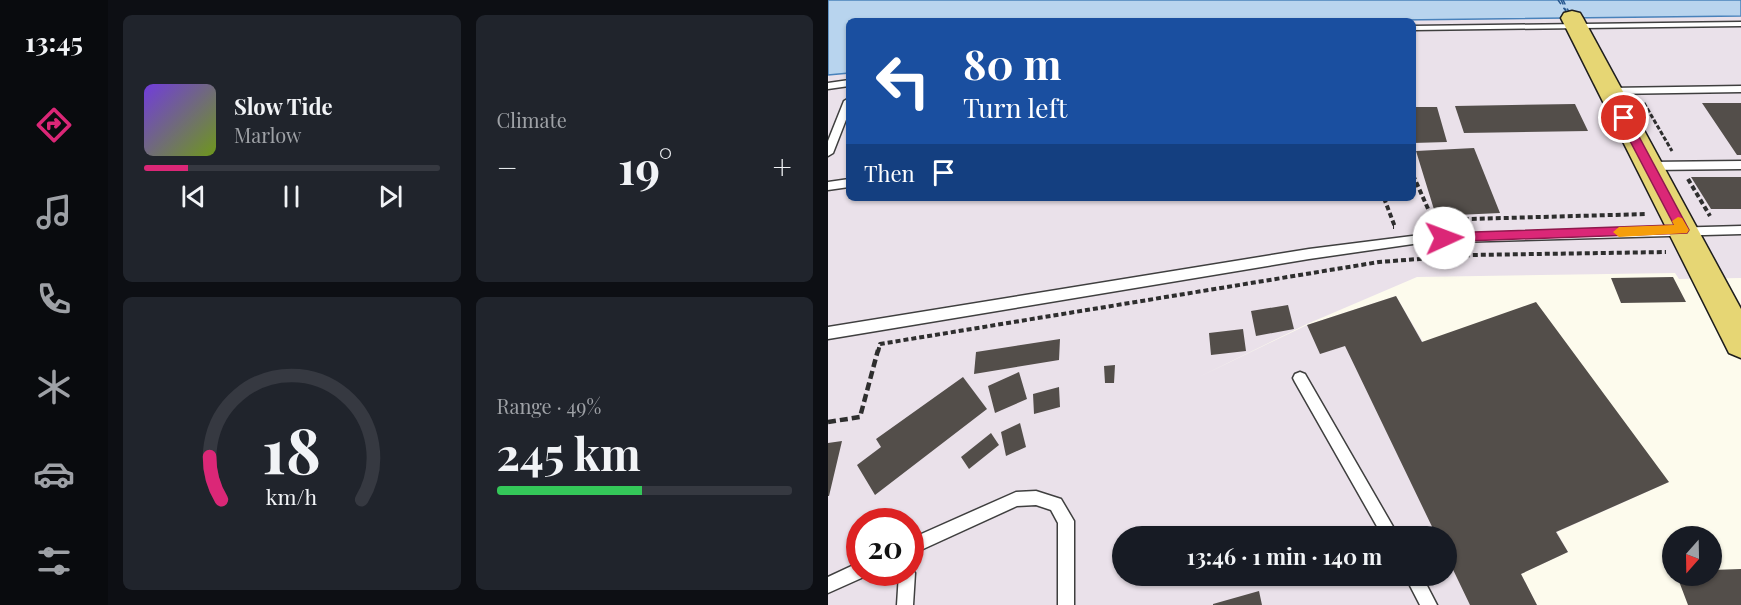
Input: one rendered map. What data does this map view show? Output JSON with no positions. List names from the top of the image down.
{
  "north": "bottom",
  "page": {
    "tabs": "13:45",
    "tile": [
      "Climate",
      ["Range · 49%", "245 km"]
    ],
    "turn": ["80 m", "Turn left"],
    "song": ["Slow Tide", "Marlow"],
    "heat": ["−", "19°", "+"],
    "then": "Then",
    "limit": "20",
    "trip": "13:46 · 1 min · 140 m",
    "gauge": ["18", "km/h"]
  }
}
